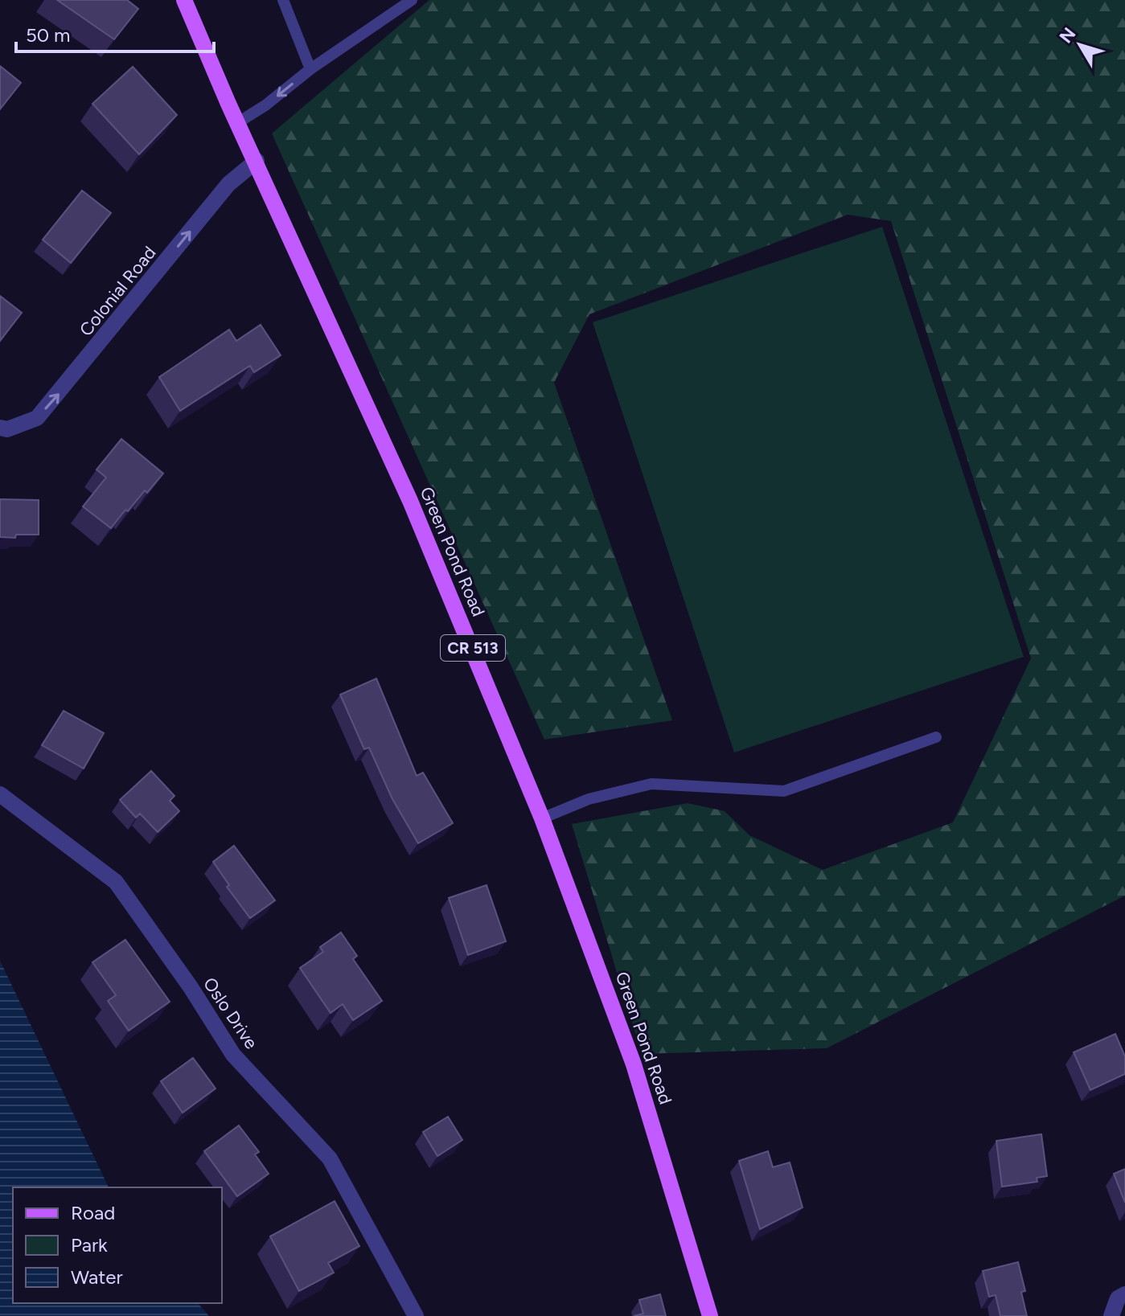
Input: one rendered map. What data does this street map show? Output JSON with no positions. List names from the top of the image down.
{
  "streets": {
    "main road": ["Green Pond Road", "CR 513"],
    "street": ["Colonial Road", "Oslo Drive"]
  },
  "crossings": [
    ["Colonial Road", "Green Pond Road"]
  ],
  "one_way": ["Colonial Road"],
  "legend": ["Road", "Park", "Water"],
  "scale_bar": "50 m",
  "north": "top left"
}
